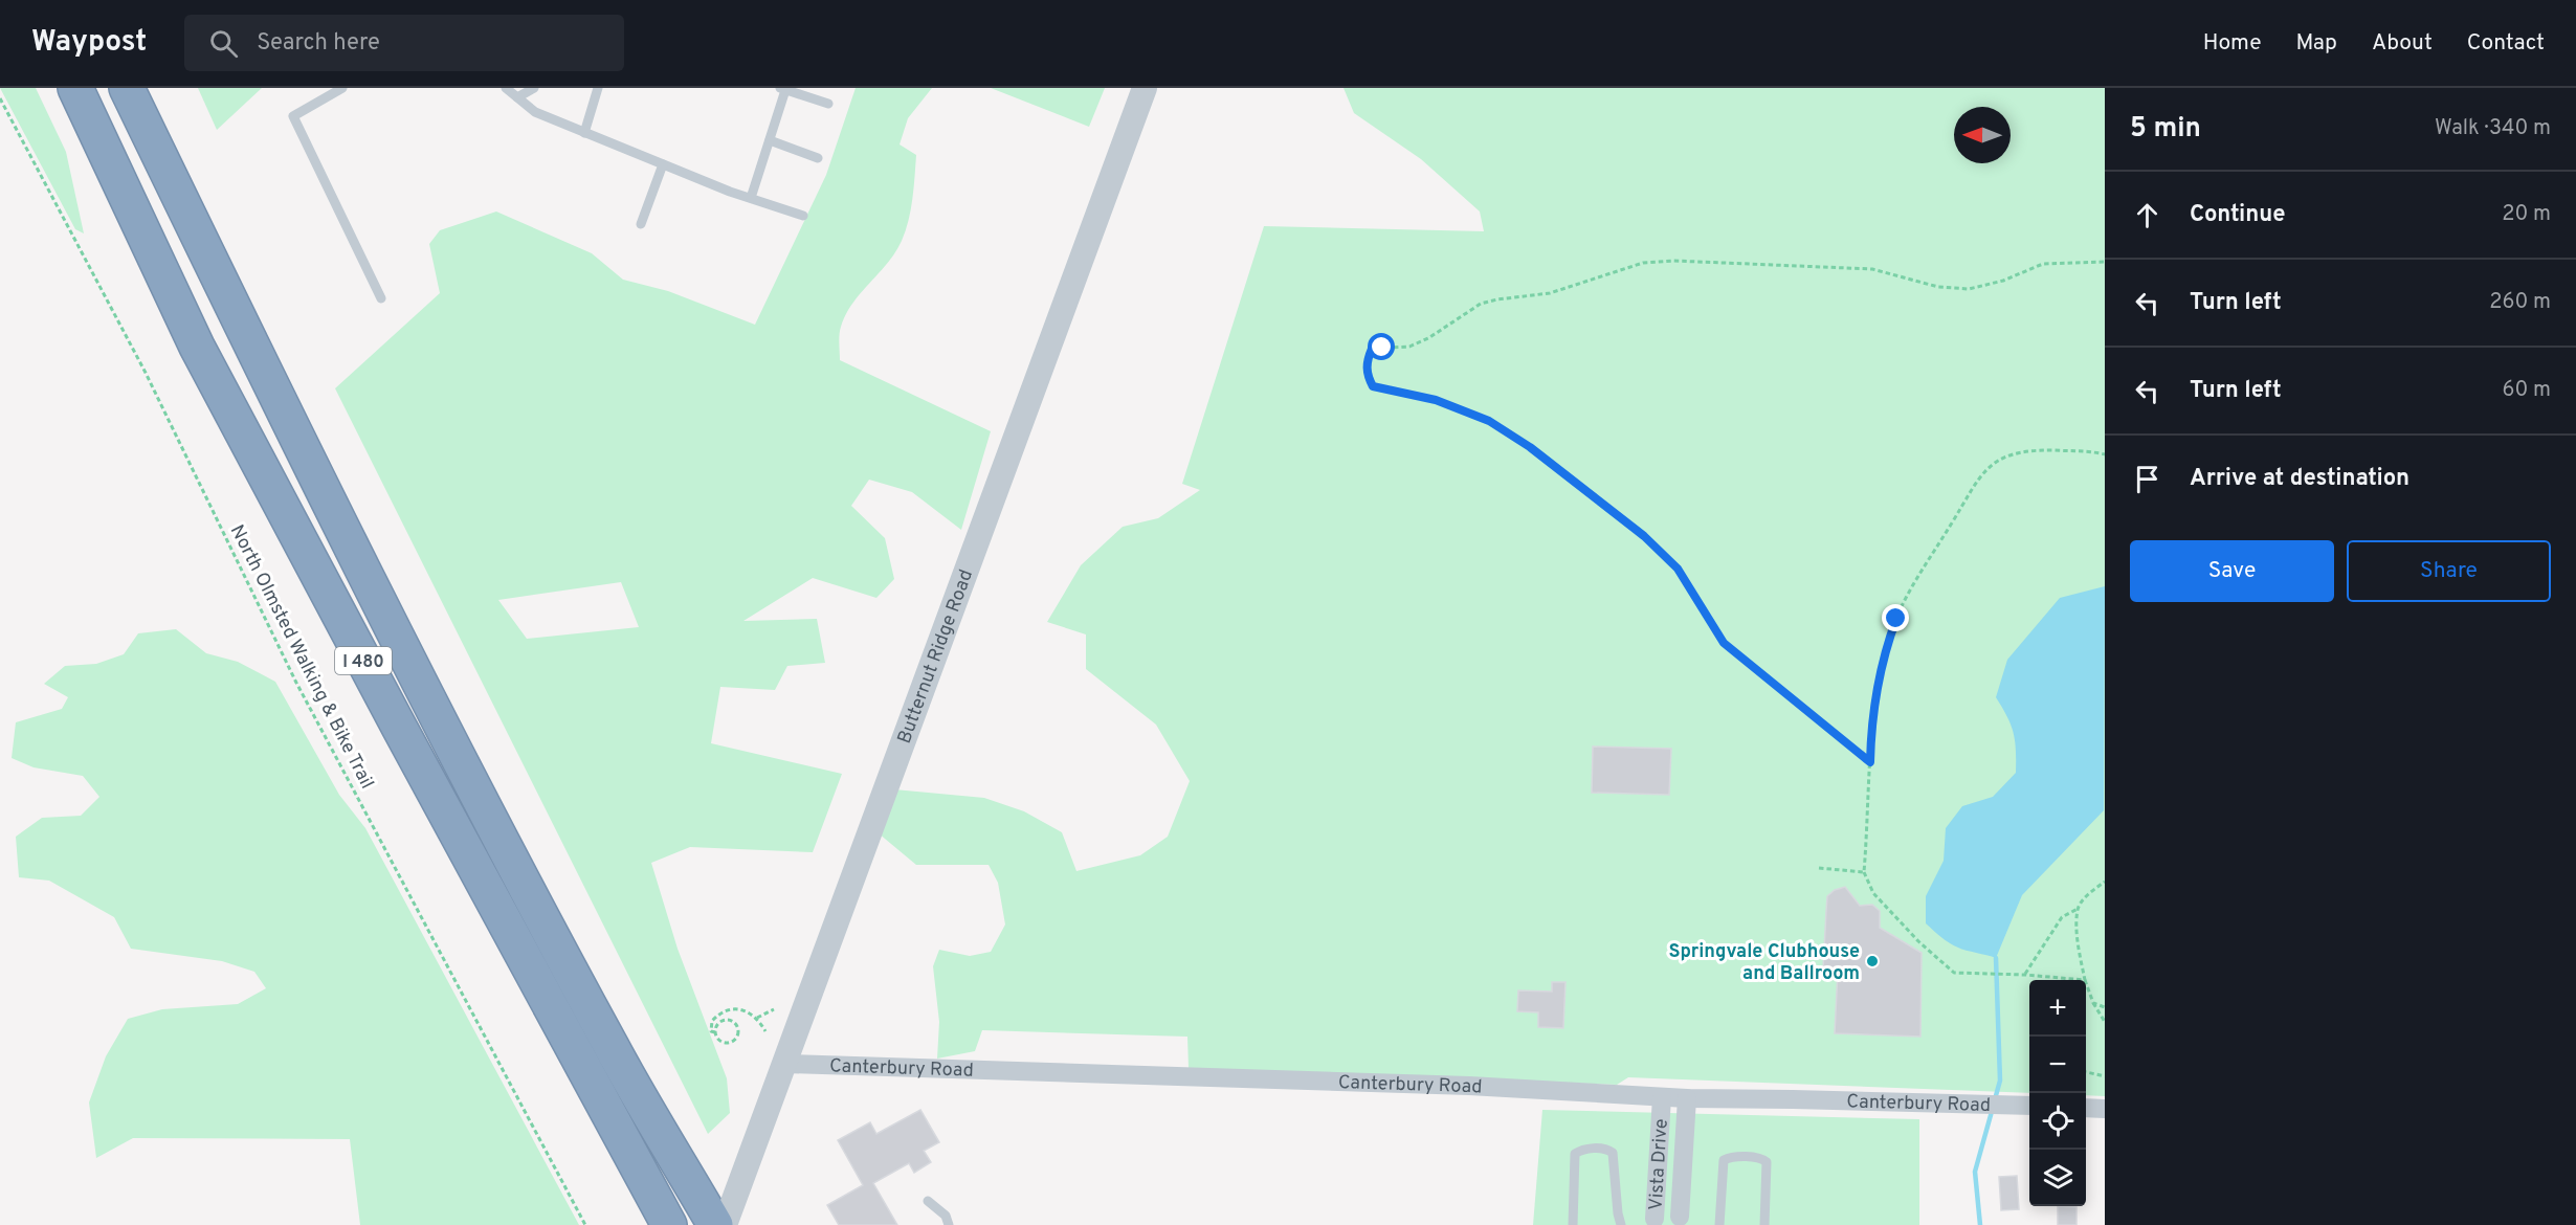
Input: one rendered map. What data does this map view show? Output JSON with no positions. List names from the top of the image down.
{
  "streets": {
    "highway": ["I 480"],
    "street": ["Butternut Ridge Road", "Canterbury Road", "Vista Drive"],
    "path": ["North Olmsted Walking & Bike Trail"]
  },
  "crossings": [
    ["Butternut Ridge Road", "Canterbury Road"],
    ["Canterbury Road", "Vista Drive"]
  ],
  "places": ["Springvale Clubhouse and Ballroom"],
  "north": "left",
  "page": {
    "header": "Waypost",
    "search": "Search here",
    "nav": [
      "Home",
      "Map",
      "About",
      "Contact"
    ],
    "heading": ["5 min", "Walk · 340 m"],
    "list": [
      ["Continue", "20 m"],
      ["Turn left", "260 m"],
      ["Turn left", "60 m"],
      "Arrive at destination"
    ],
    "buttons": ["Save", "Share"],
    "map_buttons": ["+", "−"]
  }
}
